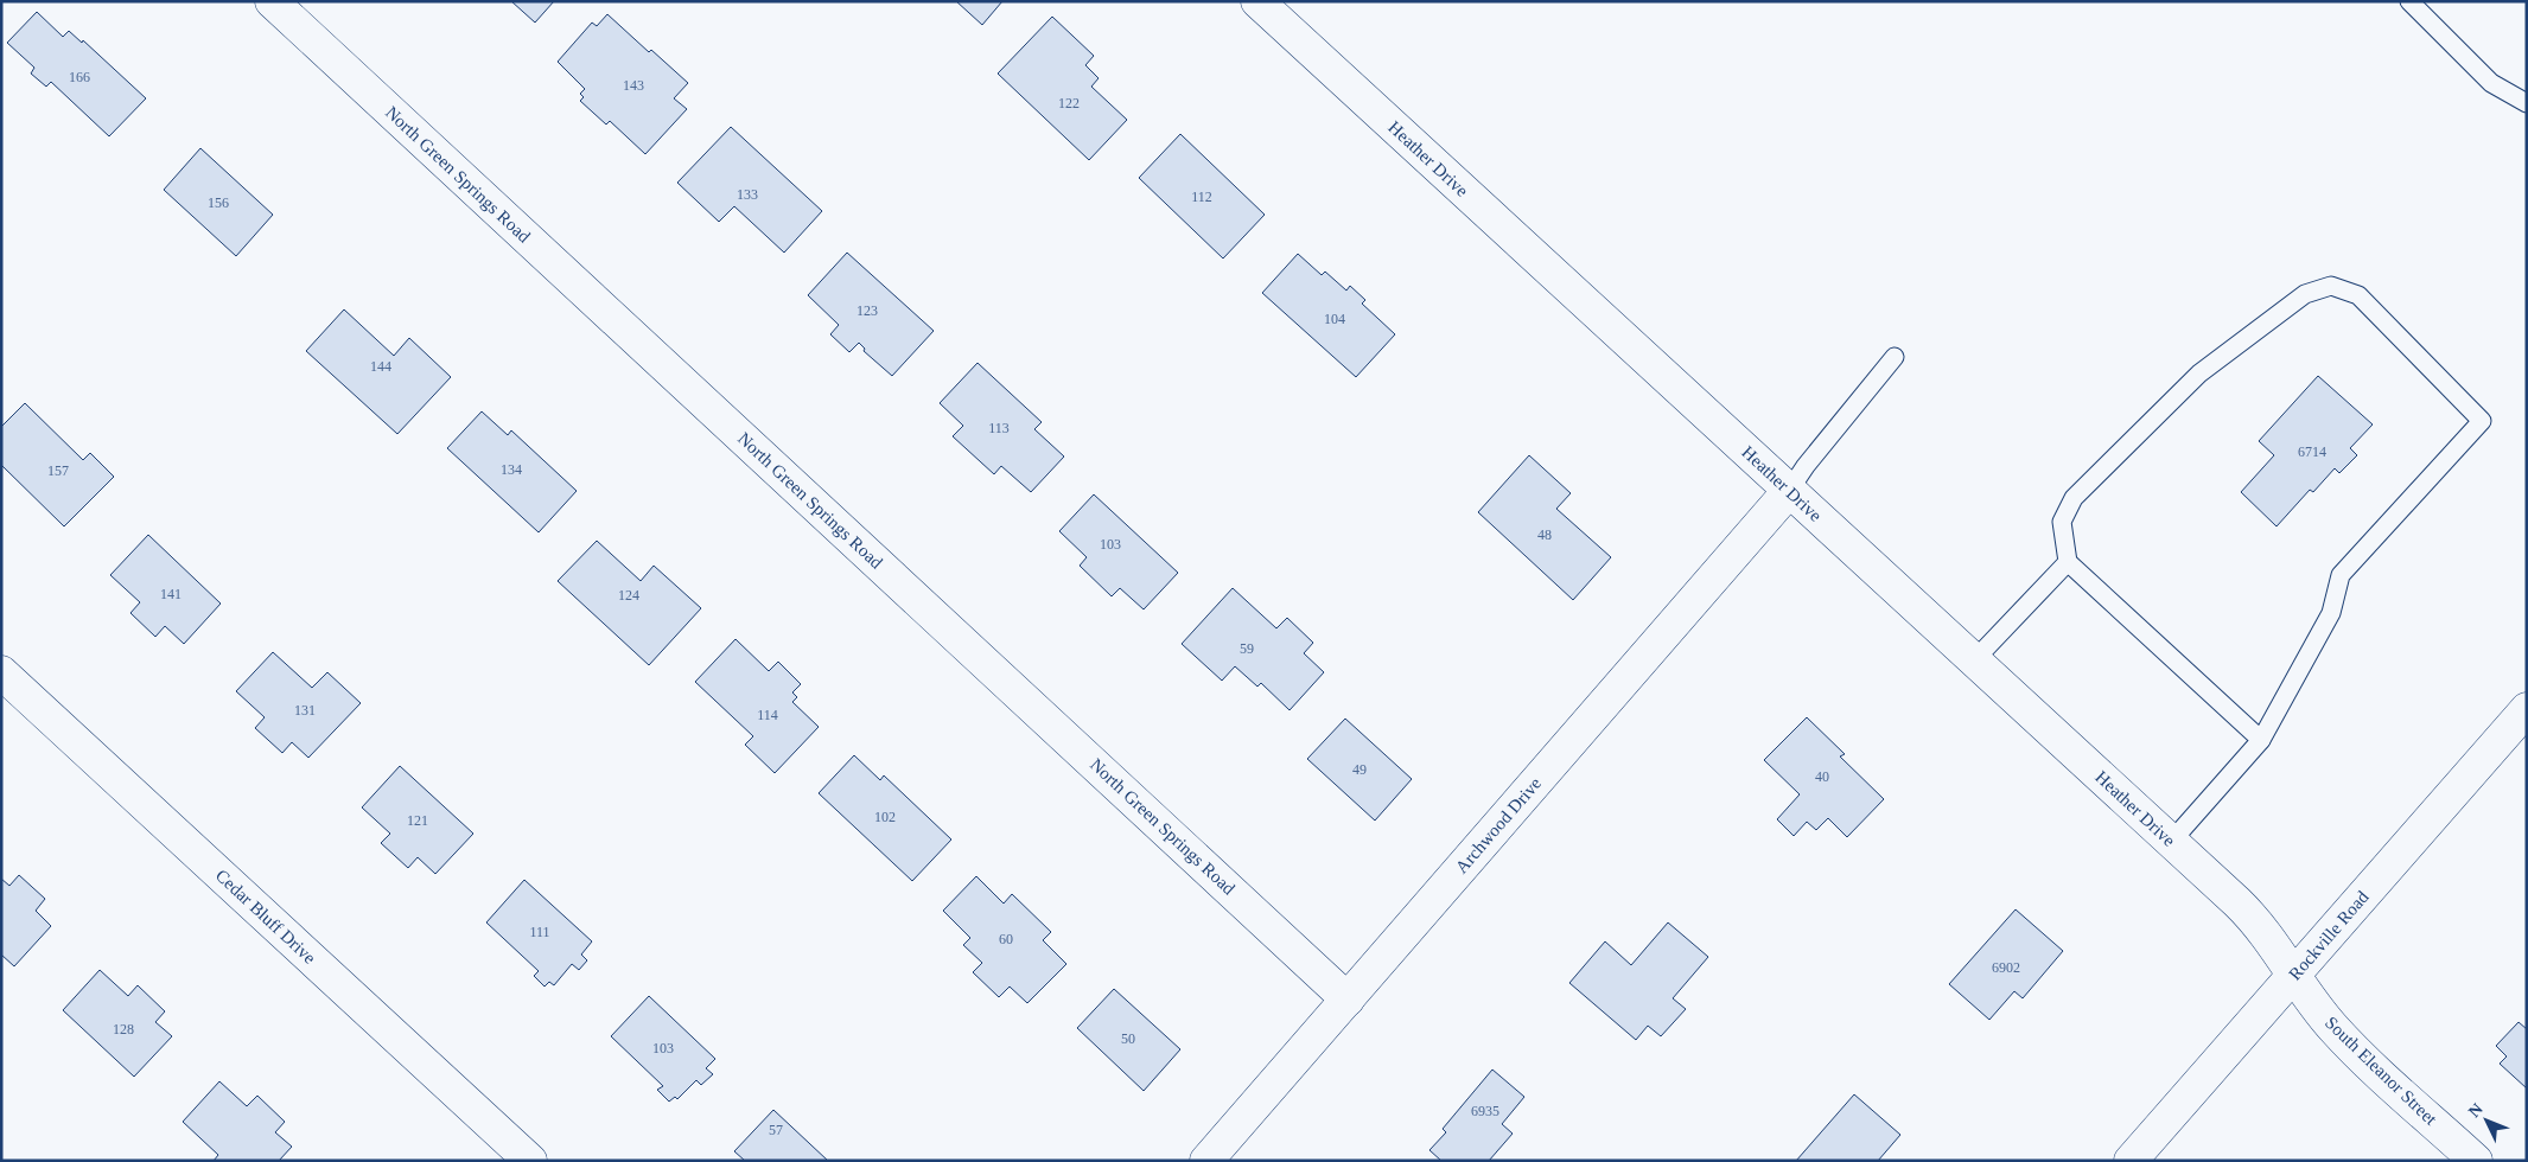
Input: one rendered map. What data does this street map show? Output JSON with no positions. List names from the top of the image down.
{
  "streets": {
    "street": [
      "Heather Drive",
      "North Green Springs Road",
      "Archwood Drive",
      "Cedar Bluff Drive",
      "Rockville Road",
      "South Eleanor Street"
    ]
  },
  "crossings": [
    ["Heather Drive", "Archwood Drive"],
    ["Heather Drive", "Rockville Road"],
    ["Heather Drive", "South Eleanor Street"],
    ["North Green Springs Road", "Archwood Drive"],
    ["Rockville Road", "South Eleanor Street"]
  ],
  "house_numbers": [
    "166",
    "143",
    "122",
    "133",
    "112",
    "156",
    "123",
    "104",
    "144",
    "113",
    "6714",
    "134",
    "157",
    "48",
    "103",
    "141",
    "124",
    "59",
    "131",
    "114",
    "49",
    "40",
    "102",
    "121",
    "111",
    "60",
    "6902",
    "128",
    "50",
    "103",
    "6935",
    "57"
  ],
  "north": "top left"
}
